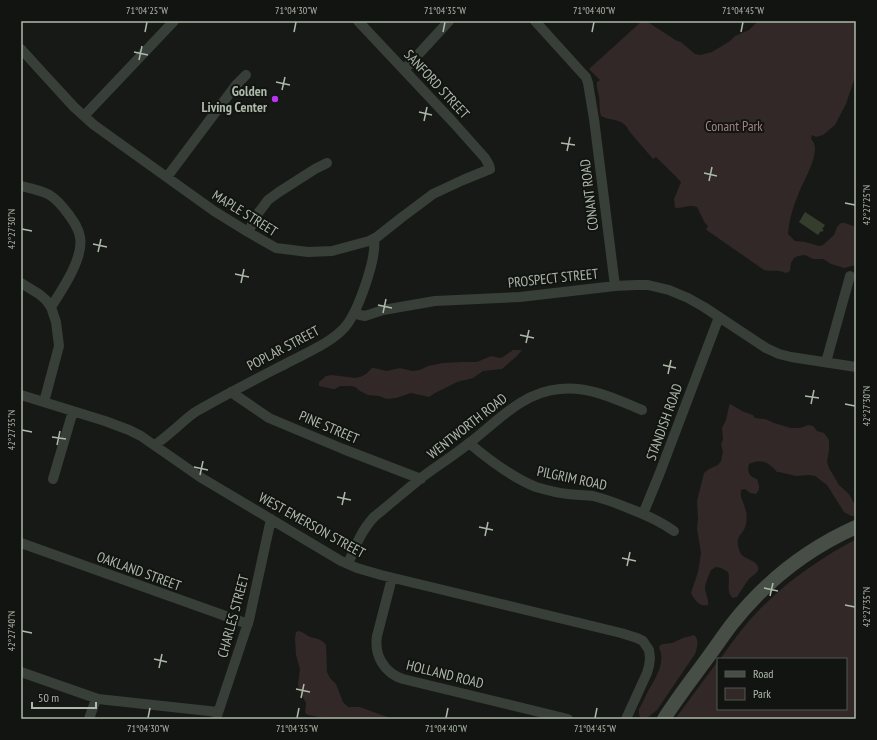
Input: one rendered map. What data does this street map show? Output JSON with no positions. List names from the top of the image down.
{
  "streets": {
    "street": [
      "SANFORD STREET",
      "CONANT ROAD",
      "MAPLE STREET",
      "PROSPECT STREET",
      "POPLAR STREET",
      "STANDISH ROAD",
      "WENTWORTH ROAD",
      "PINE STREET",
      "PILGRIM ROAD",
      "WEST EMERSON STREET",
      "OAKLAND STREET",
      "CHARLES STREET",
      "HOLLAND ROAD"
    ]
  },
  "crossings": [
    ["SANFORD STREET", "MAPLE STREET"],
    ["CONANT ROAD", "PROSPECT STREET"],
    ["MAPLE STREET", "POPLAR STREET"],
    ["PROSPECT STREET", "POPLAR STREET"],
    ["PROSPECT STREET", "STANDISH ROAD"],
    ["POPLAR STREET", "PINE STREET"],
    ["POPLAR STREET", "WEST EMERSON STREET"],
    ["STANDISH ROAD", "PILGRIM ROAD"],
    ["WENTWORTH ROAD", "PINE STREET"],
    ["WENTWORTH ROAD", "PILGRIM ROAD"],
    ["WENTWORTH ROAD", "WEST EMERSON STREET"],
    ["WEST EMERSON STREET", "CHARLES STREET"],
    ["WEST EMERSON STREET", "HOLLAND ROAD"],
    ["OAKLAND STREET", "CHARLES STREET"]
  ],
  "parks": ["Conant Park"],
  "places": ["Golden Living Center"],
  "legend": ["Road", "Park"],
  "scale_bar": "50 m",
  "coordinates": [
    "71°04'25\"W",
    "71°04'30\"W",
    "71°04'35\"W",
    "71°04'40\"W",
    "71°04'45\"W",
    "42°27'25\"N",
    "42°27'30\"N",
    "42°27'35\"N",
    "42°27'40\"N"
  ]
}
